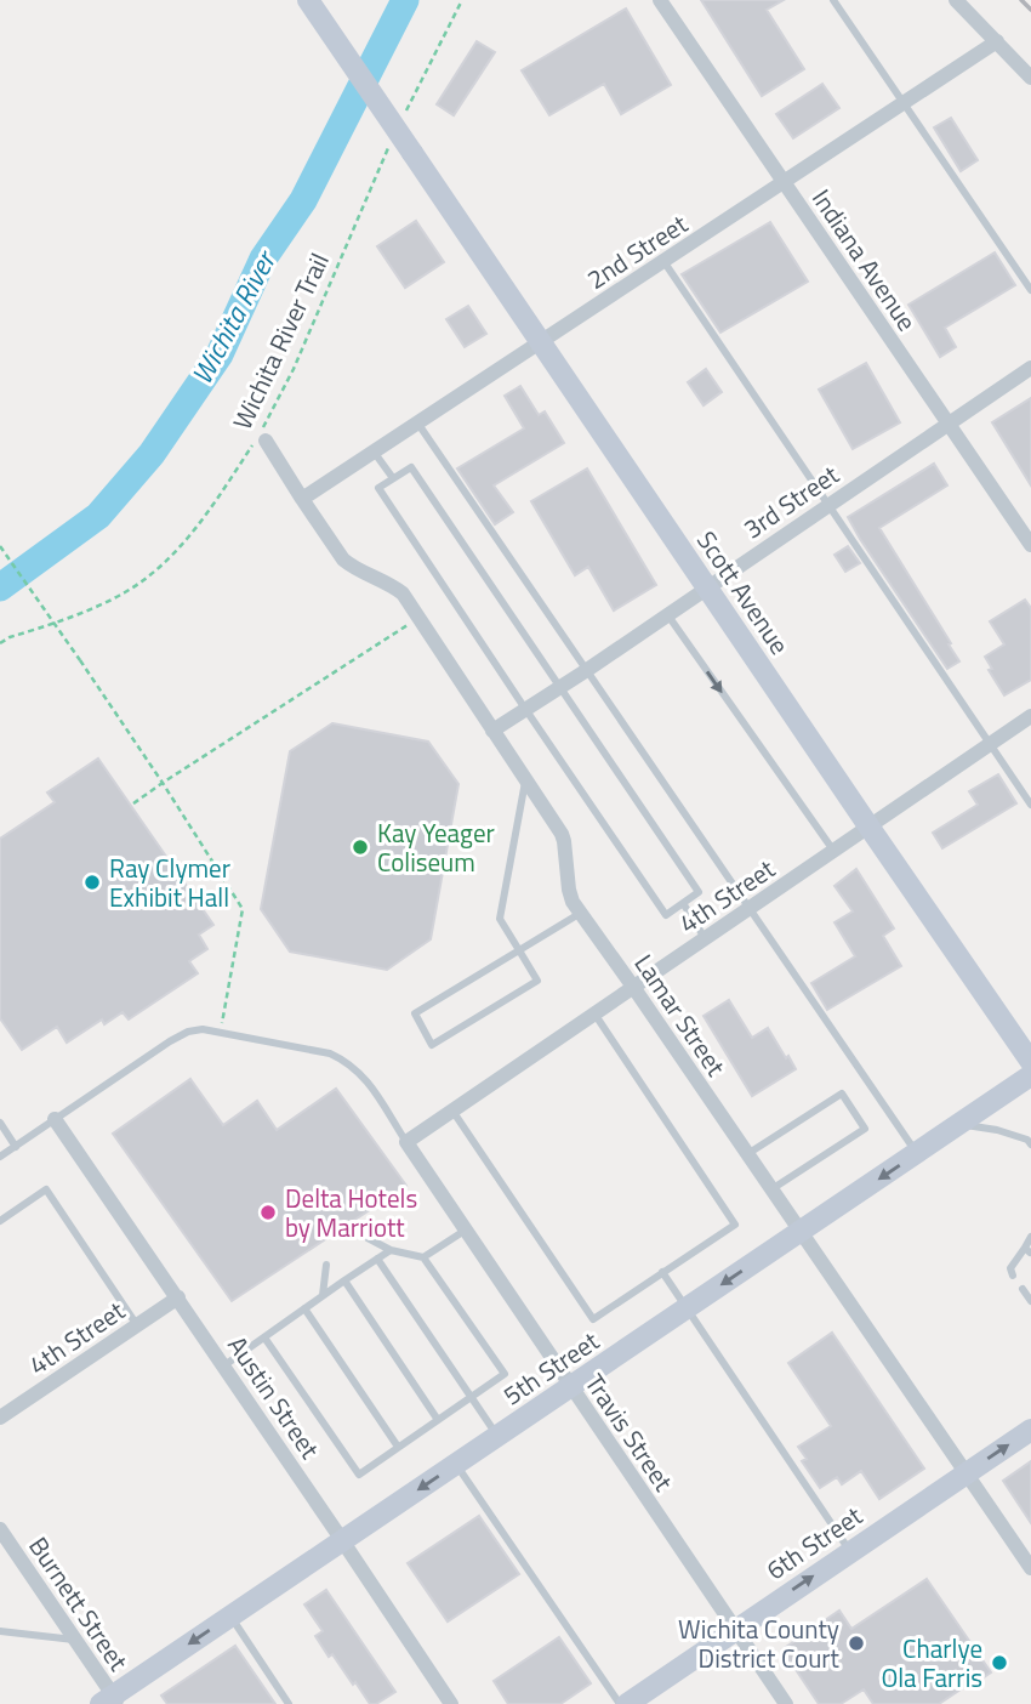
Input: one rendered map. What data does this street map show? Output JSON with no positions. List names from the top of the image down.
{
  "streets": {
    "main road": ["Scott Avenue", "5th Street", "6th Street"],
    "street": [
      "2nd Street",
      "Indiana Avenue",
      "3rd Street",
      "4th Street",
      "Lamar Street",
      "Austin Street",
      "Travis Street",
      "Burnett Street"
    ],
    "path": ["Wichita River Trail"]
  },
  "crossings": [
    ["2nd Street", "Indiana Avenue"],
    ["2nd Street", "Scott Avenue"],
    ["2nd Street", "Lamar Street"],
    ["Indiana Avenue", "3rd Street"],
    ["Wichita River Trail", "Lamar Street"],
    ["3rd Street", "Scott Avenue"],
    ["3rd Street", "Lamar Street"],
    ["Scott Avenue", "4th Street"],
    ["4th Street", "Lamar Street"],
    ["4th Street", "Austin Street"],
    ["4th Street", "Travis Street"],
    ["Lamar Street", "5th Street"],
    ["Lamar Street", "6th Street"],
    ["5th Street", "Austin Street"],
    ["5th Street", "Travis Street"],
    ["5th Street", "Burnett Street"],
    ["Travis Street", "6th Street"]
  ],
  "one_way": ["5th Street", "6th Street"],
  "water": ["Wichita River"],
  "places": [
    "Kay Yeager Coliseum",
    "Ray Clymer Exhibit Hall",
    "Delta Hotels by Marriott",
    "Wichita County District Court",
    "Charlye Ola Farris"
  ]
}
